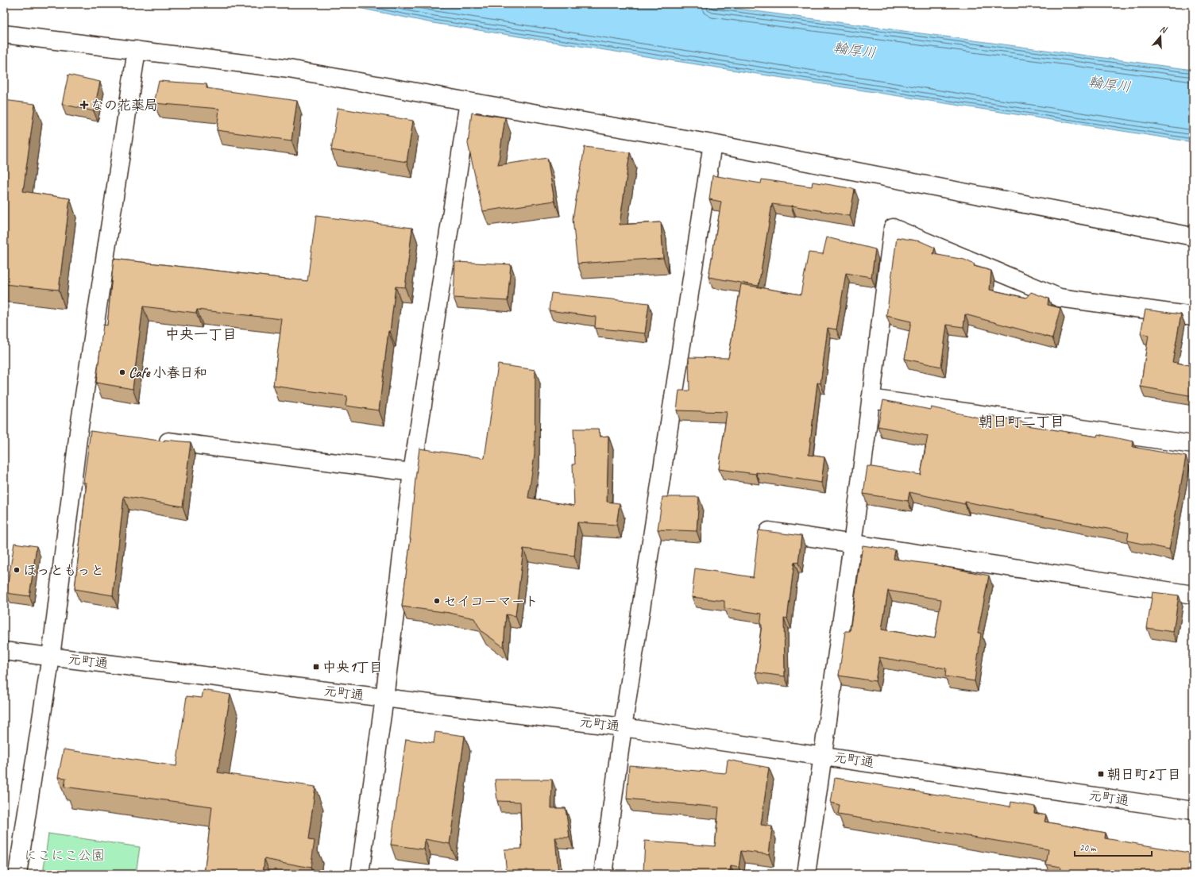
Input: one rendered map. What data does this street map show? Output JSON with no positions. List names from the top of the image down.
{
  "streets": {
    "street": ["元町通"]
  },
  "districts": ["中央一丁目", "朝日町二丁目"],
  "water": ["輪厚川"],
  "parks": ["にこにこ公園"],
  "places": {
    "health": ["なの花薬局"],
    "other": ["Cafe 小春日和", "ほっともっと", "セイコーマート"],
    "transit": ["中央1丁目", "朝日町2丁目"]
  },
  "scale_bar": "20 m",
  "north": "top"
}
